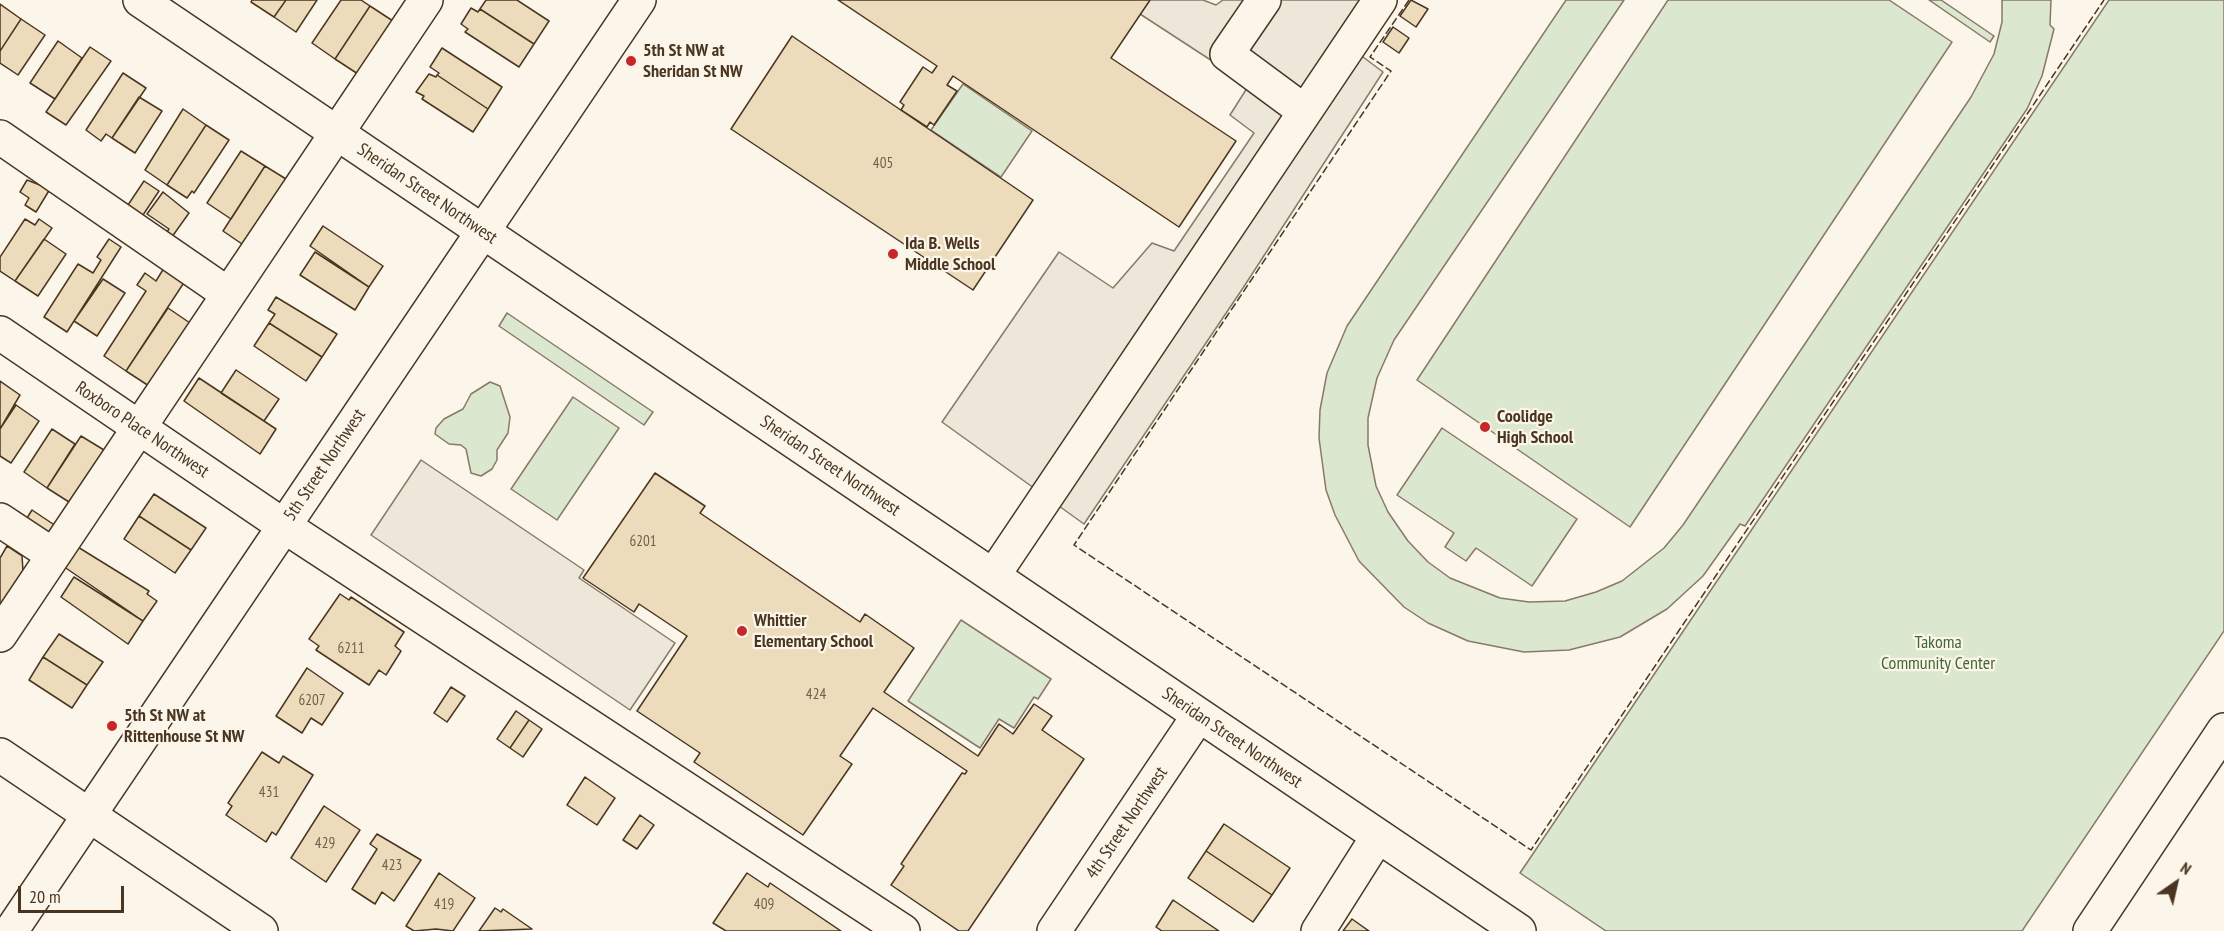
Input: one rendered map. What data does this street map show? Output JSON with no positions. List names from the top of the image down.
{
  "streets": {
    "street": [
      "Sheridan Street Northwest",
      "Roxboro Place Northwest",
      "5th Street Northwest",
      "4th Street Northwest"
    ]
  },
  "crossings": [
    ["Sheridan Street Northwest", "5th Street Northwest"],
    ["Sheridan Street Northwest", "4th Street Northwest"],
    ["Roxboro Place Northwest", "5th Street Northwest"]
  ],
  "parks": ["Takoma Community Center"],
  "places": [
    "5th St NW at Sheridan St NW",
    "Ida B. Wells Middle School",
    "Coolidge High School",
    "Whittier Elementary School",
    "5th St NW at Rittenhouse St NW"
  ],
  "house_numbers": [
    "405",
    "6201",
    "6211",
    "424",
    "6207",
    "431",
    "429",
    "423",
    "419",
    "409"
  ],
  "scale_bar": "20 m",
  "north": "top right"
}
